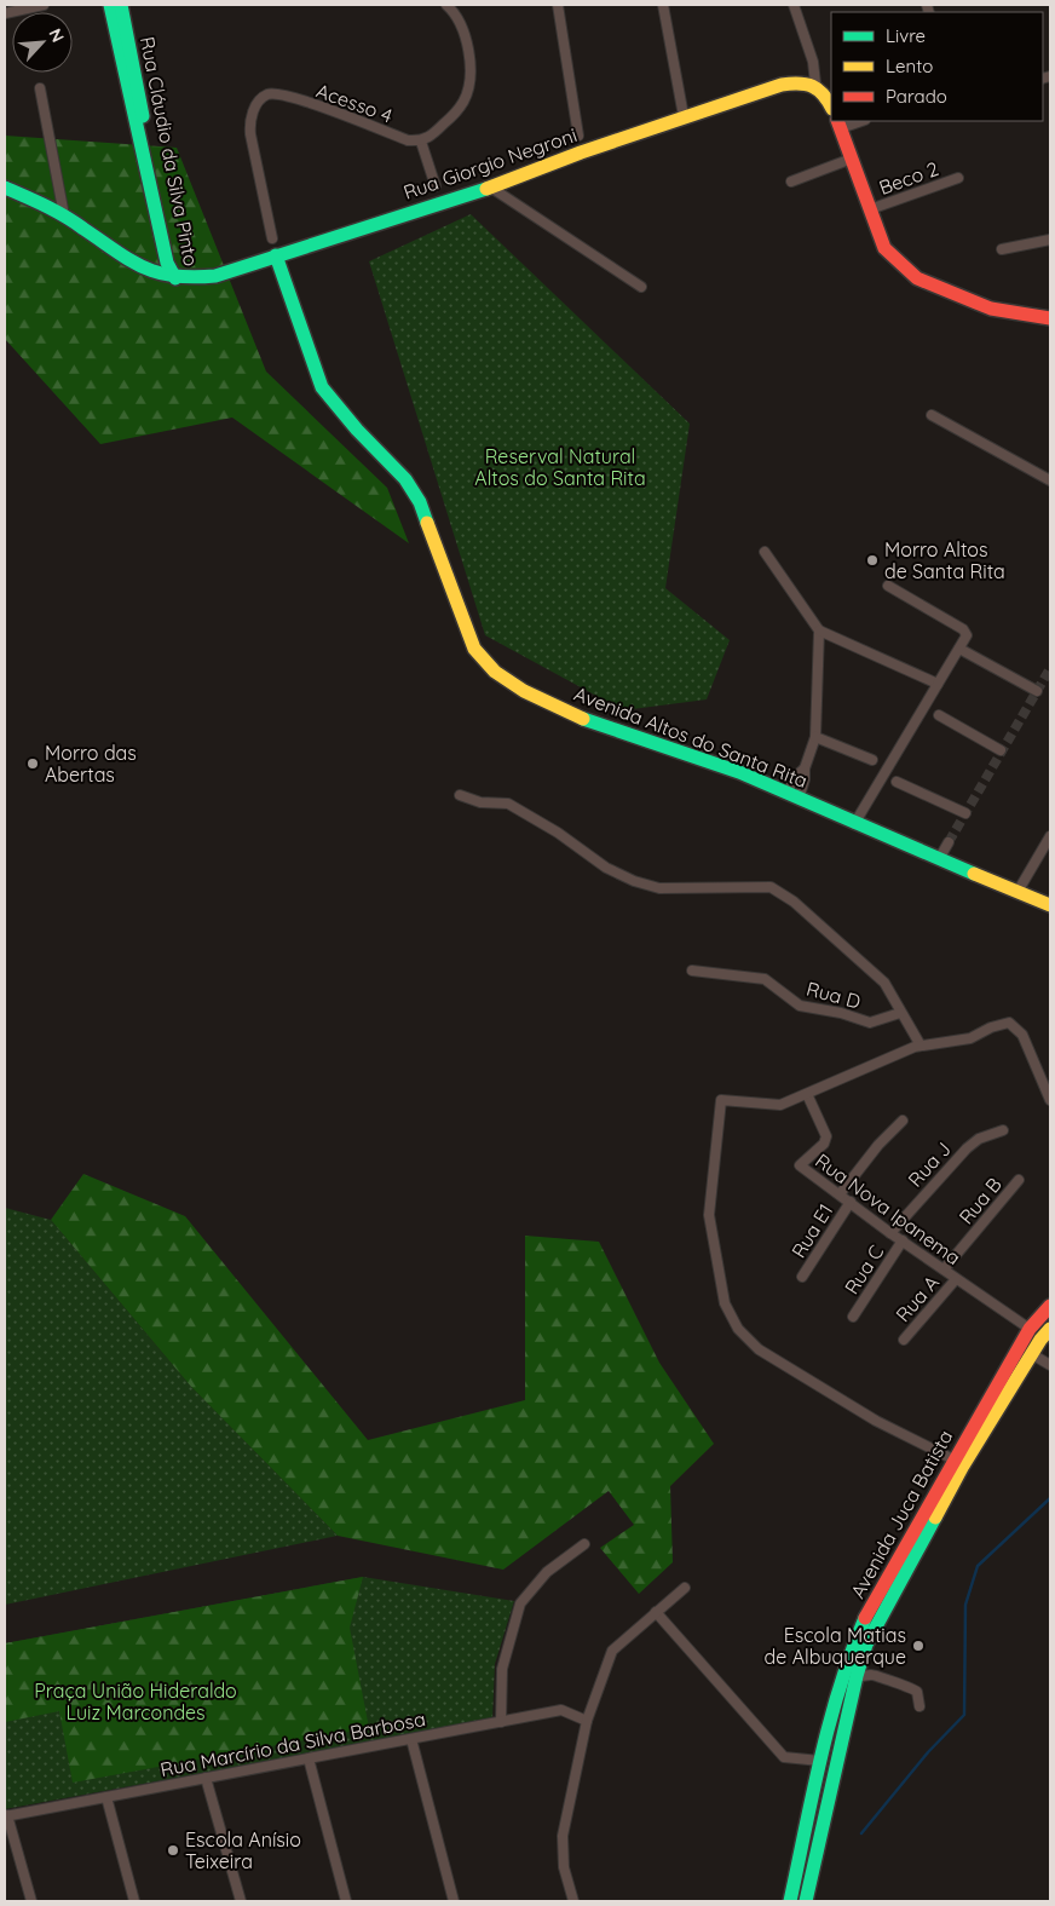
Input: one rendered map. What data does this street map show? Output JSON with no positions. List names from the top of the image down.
{
  "streets": {
    "street": [
      "Acesso 4",
      "Rua Cláudio da Silva Pinto",
      "Rua Giorgio Negroni",
      "Beco 2",
      "Avenida Altos do Santa Rita",
      "Rua D",
      "Rua J",
      "Rua B",
      "Rua Nova Ipanema",
      "Rua E1",
      "Rua C",
      "Rua A",
      "Avenida Juca Batista",
      "Rua Marcírio da Silva Barbosa"
    ]
  },
  "crossings": [
    ["Rua Cláudio da Silva Pinto", "Rua Giorgio Negroni"],
    ["Rua Giorgio Negroni", "Avenida Altos do Santa Rita"],
    ["Rua J", "Rua Nova Ipanema"],
    ["Rua B", "Rua Nova Ipanema"],
    ["Rua Nova Ipanema", "Rua E1"],
    ["Rua Nova Ipanema", "Rua C"],
    ["Rua Nova Ipanema", "Rua A"],
    ["Rua Nova Ipanema", "Avenida Juca Batista"]
  ],
  "parks": ["Reserval Natural Altos do Santa Rita", "Praça União Hideraldo Luiz Marcondes"],
  "places": [
    "Morro Altos de Santa Rita",
    "Morro das Abertas",
    "Escola Matias de Albuquerque",
    "Escola Anísio Teixeira"
  ],
  "legend": ["Livre", "Lento", "Parado"],
  "north": "top right"
}
